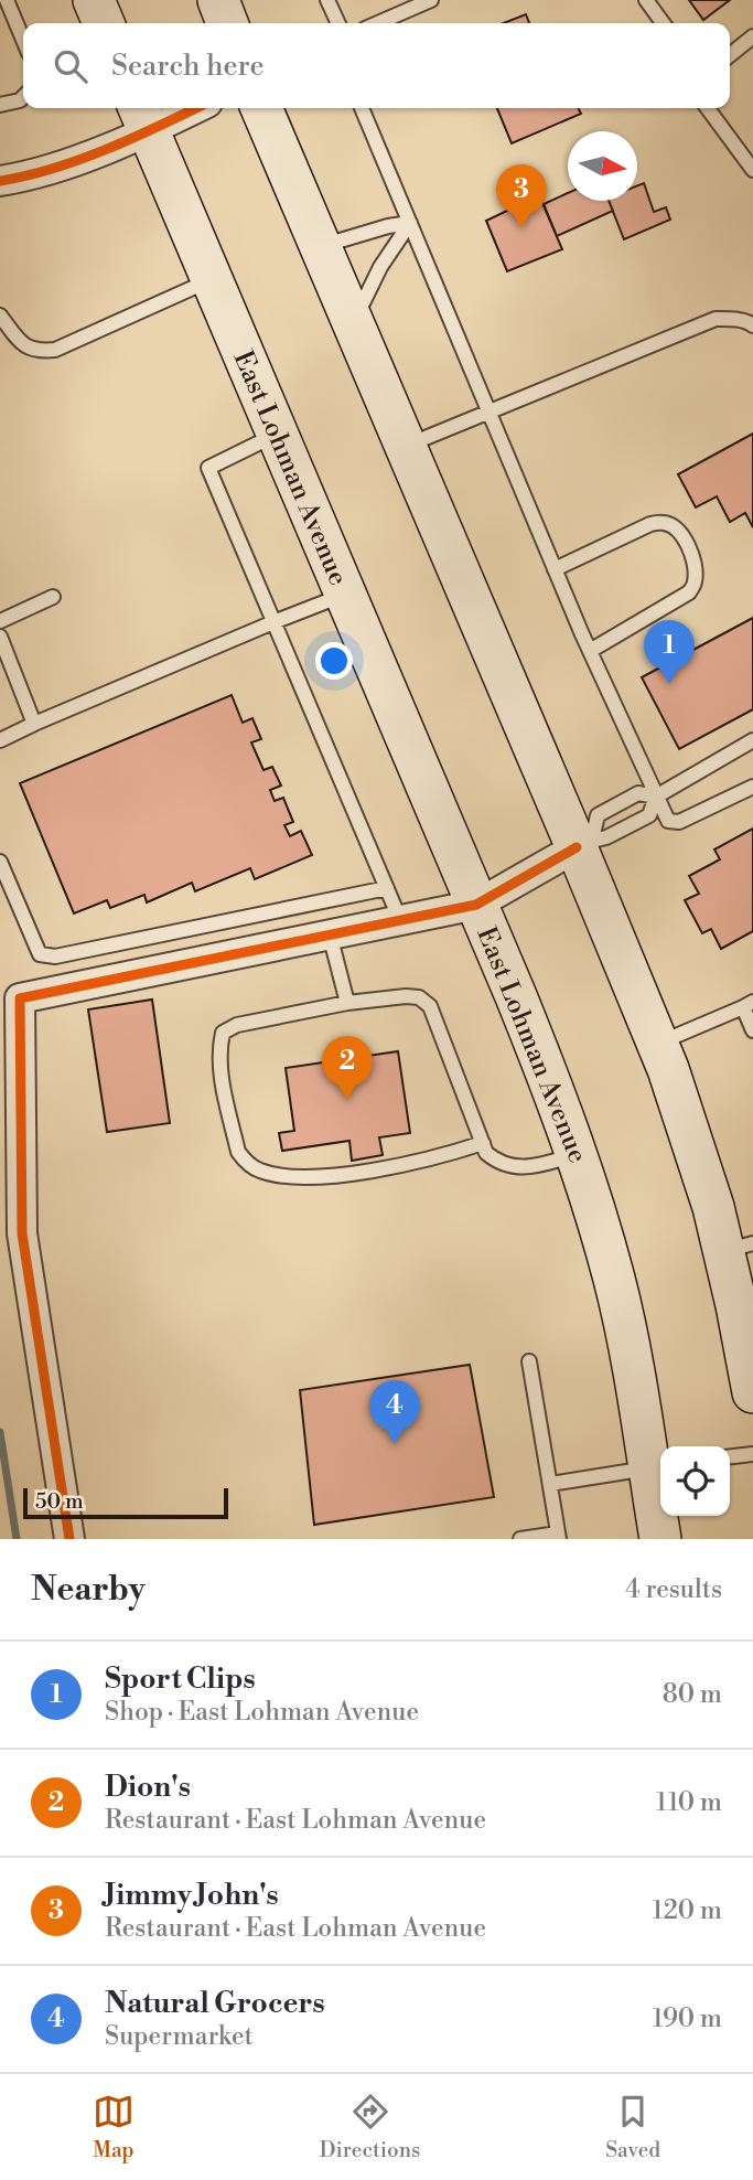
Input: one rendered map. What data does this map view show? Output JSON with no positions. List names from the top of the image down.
{
  "streets": {
    "main road": ["East Lohman Avenue"]
  },
  "scale_bar": "50 m",
  "north": "right",
  "page": {
    "search": "Search here",
    "pins": [
      "3",
      "1",
      "2",
      "4"
    ],
    "scale": "50 m",
    "heading": ["Nearby", "4 results"],
    "list": [
      {
        "mark": "1",
        "name": "Sport Clips",
        "note": "Shop · East Lohman Avenue",
        "value": "80 m"
      },
      {
        "mark": "2",
        "name": "Dion's",
        "note": "Restaurant · East Lohman Avenue",
        "value": "110 m"
      },
      {
        "mark": "3",
        "name": "Jimmy John's",
        "note": "Restaurant · East Lohman Avenue",
        "value": "120 m"
      },
      {
        "mark": "4",
        "name": "Natural Grocers",
        "note": "Supermarket",
        "value": "190 m"
      }
    ],
    "nav": ["Map", "Directions", "Saved"]
  }
}
